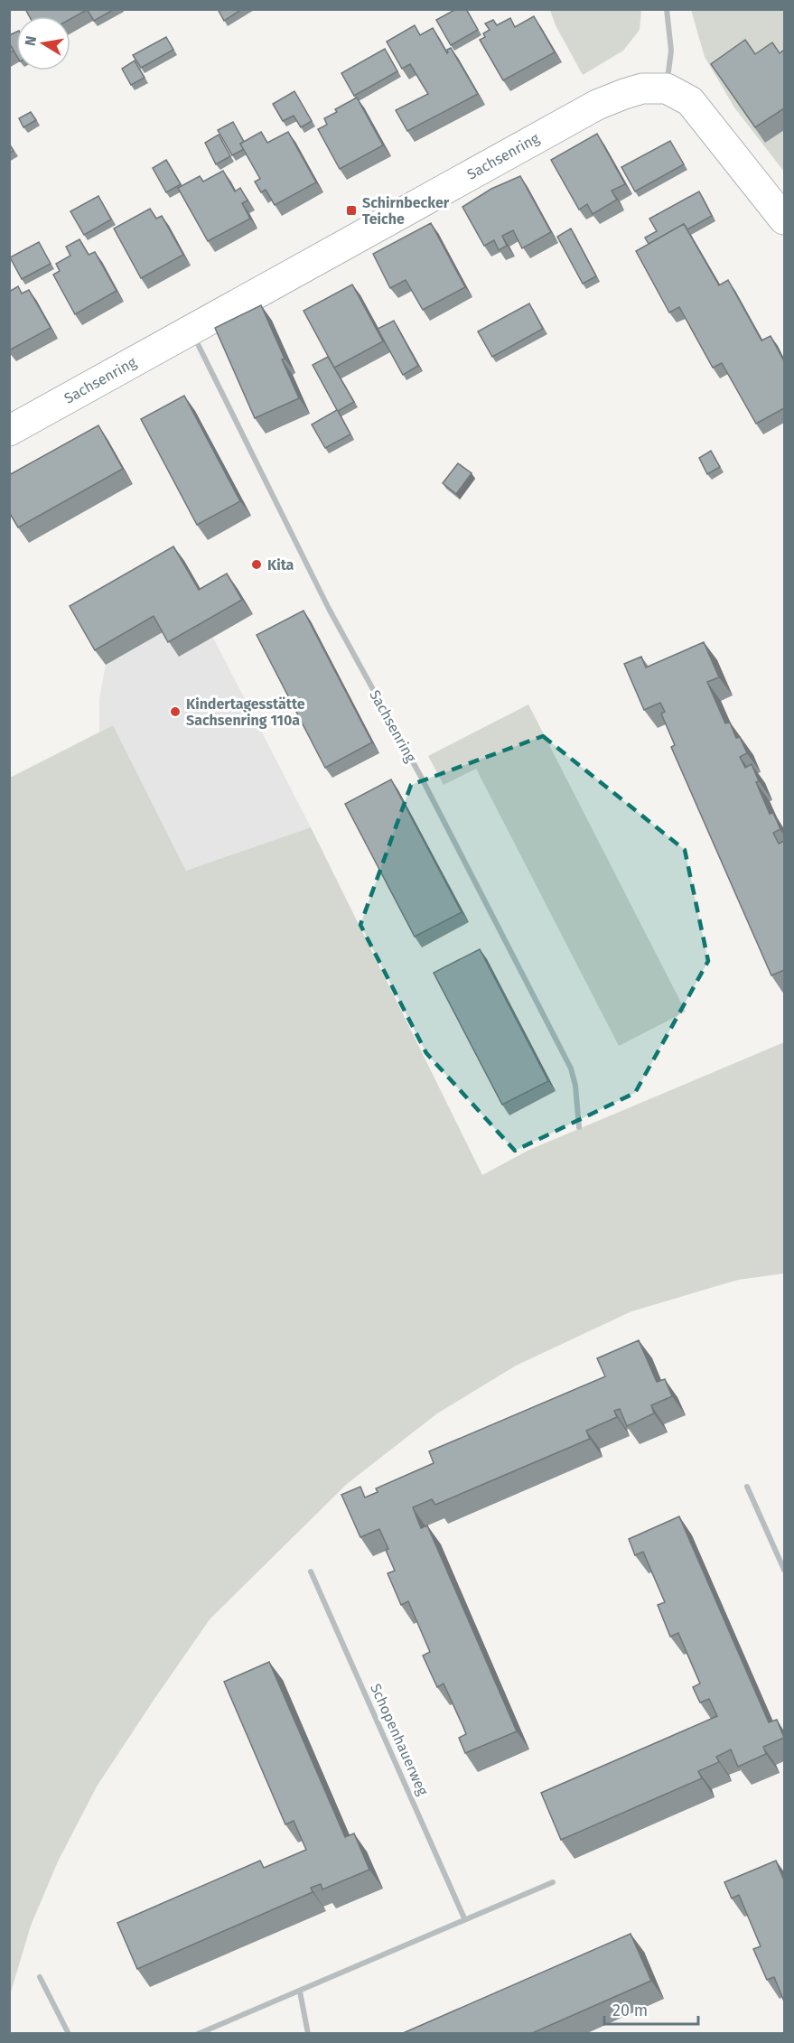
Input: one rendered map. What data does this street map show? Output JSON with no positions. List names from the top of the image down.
{
  "streets": {
    "street": ["Sachsenring", "Schopenhauerweg"]
  },
  "places": {
    "transit": ["Schirnbecker Teiche"],
    "other": ["Kita", "Kindertagesstätte Sachsenring 110a"]
  },
  "scale_bar": "20 m",
  "north": "left"
}
